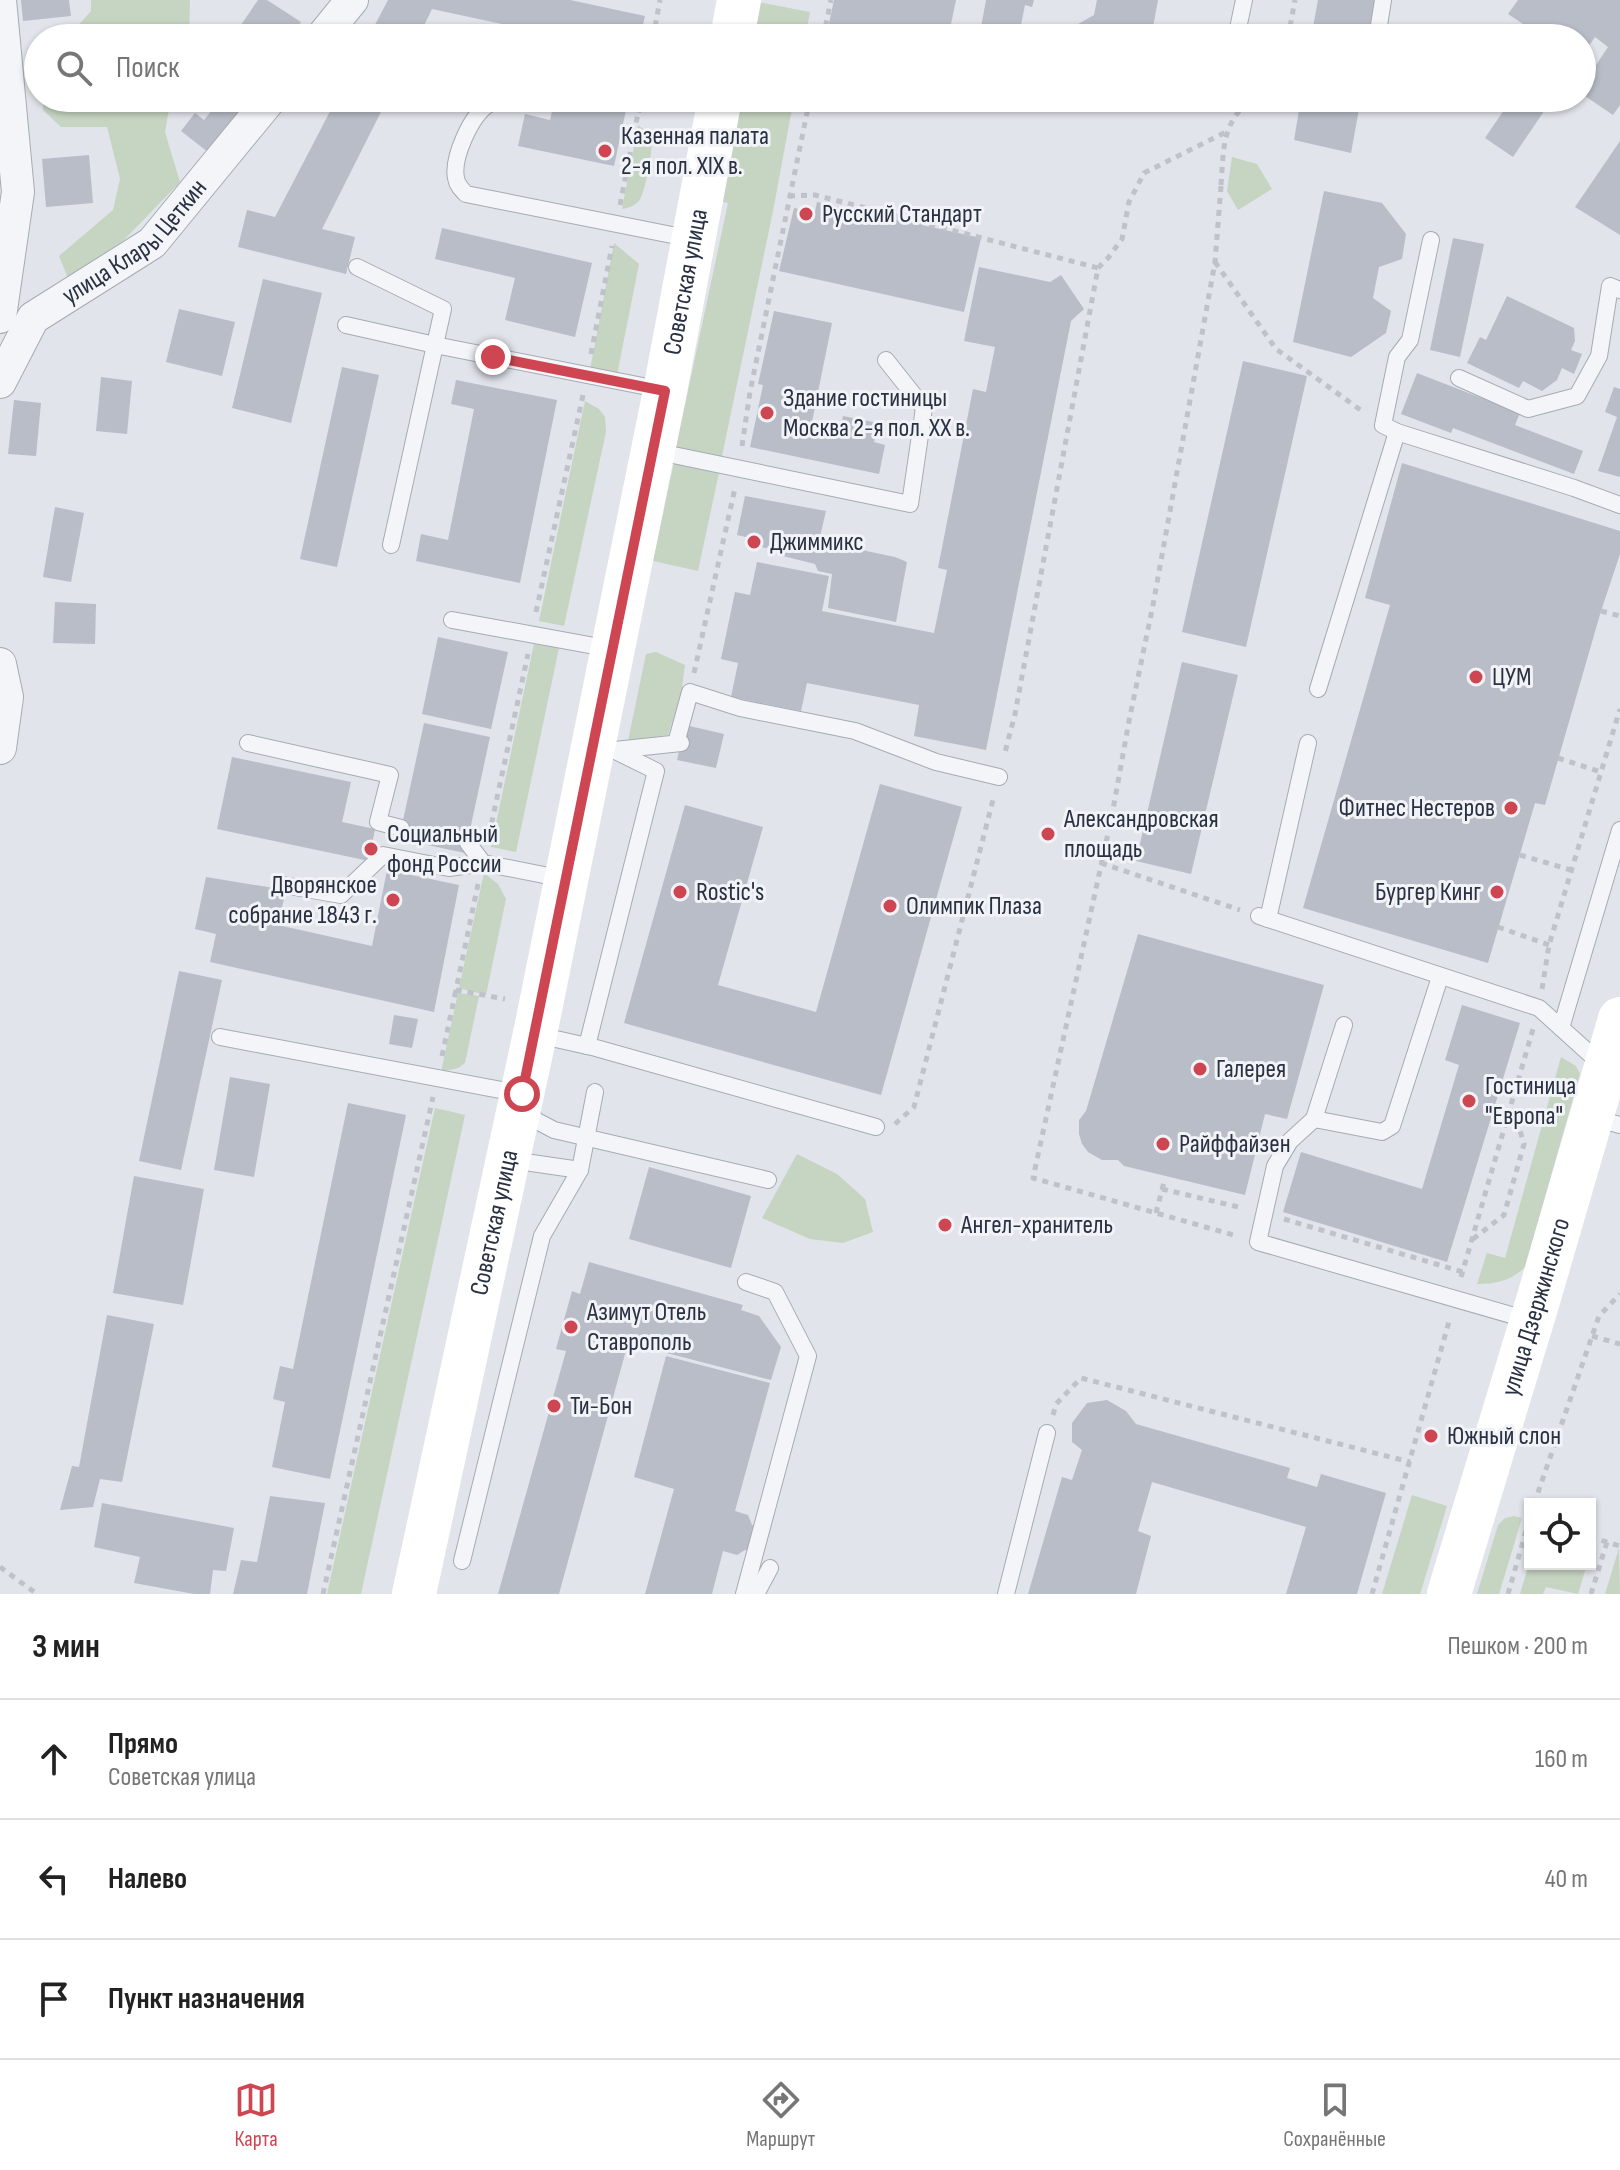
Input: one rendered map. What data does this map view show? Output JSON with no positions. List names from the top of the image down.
{
  "streets": {
    "main road": ["Советская улица", "улица Дзержинского"],
    "street": ["улица Клары Цеткин"]
  },
  "places": [
    "Казенная палата 2-я пол. XIX в.",
    "Русский Стандарт",
    "Здание гостиницы Москва 2-я пол. ХХ в.",
    "Джиммикс",
    "ЦУМ",
    "Фитнес Нестеров",
    "Александровская площадь",
    "Социальный фонд России",
    "Rostic's",
    "Бургер Кинг",
    "Дворянское собрание 1843 г.",
    "Олимпик Плаза",
    "Галерея",
    "Гостиница \"Европа\"",
    "Райффайзен",
    "Ангел-хранитель",
    "Азимут Отель Ставрополь",
    "Ти-Бон",
    "Южный слон"
  ],
  "page": {
    "search": "Поиск",
    "heading": ["3 мин", "Пешком · 200 m"],
    "list": [
      ["Прямо", "Советская улица", "160 m"],
      ["Налево", "40 m"],
      "Пункт назначения"
    ],
    "nav": ["Карта", "Маршрут", "Сохранённые"]
  }
}
